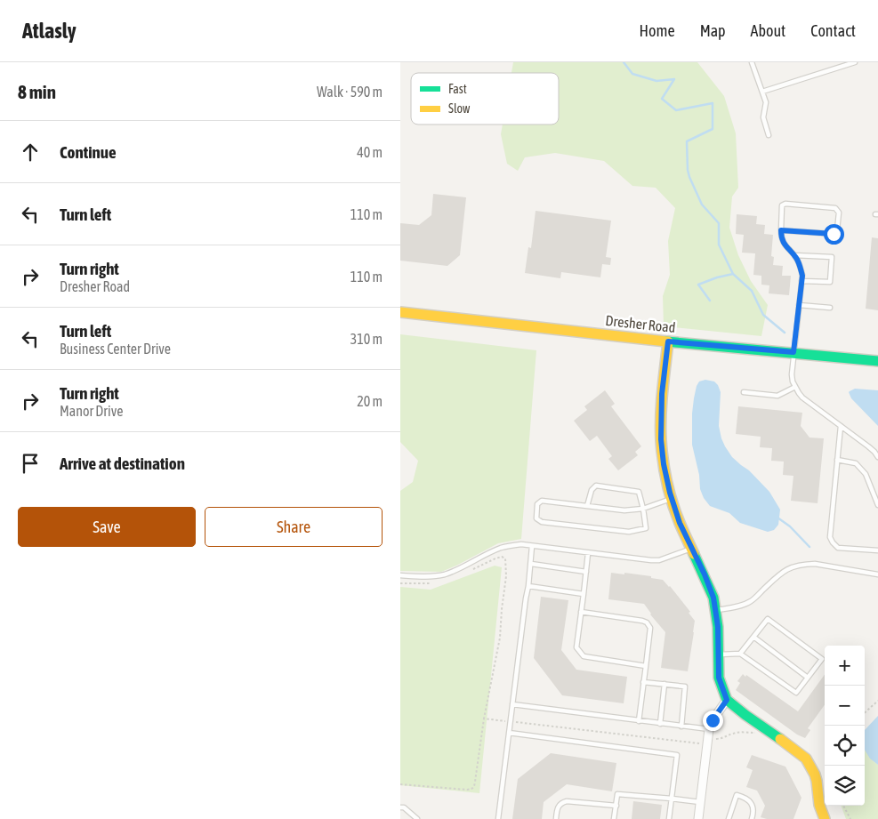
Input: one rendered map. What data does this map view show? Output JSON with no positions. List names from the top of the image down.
{
  "streets": {
    "street": ["Dresher Road"]
  },
  "legend": ["Fast", "Slow"],
  "page": {
    "header": "Atlasly",
    "nav": [
      "Home",
      "Map",
      "About",
      "Contact"
    ],
    "heading": ["8 min", "Walk · 590 m"],
    "list": [
      ["Continue", "40 m"],
      ["Turn left", "110 m"],
      ["Turn right", "Dresher Road", "110 m"],
      ["Turn left", "Business Center Drive", "310 m"],
      ["Turn right", "Manor Drive", "20 m"],
      "Arrive at destination"
    ],
    "buttons": ["Save", "Share"],
    "map_buttons": ["+", "−"]
  }
}
